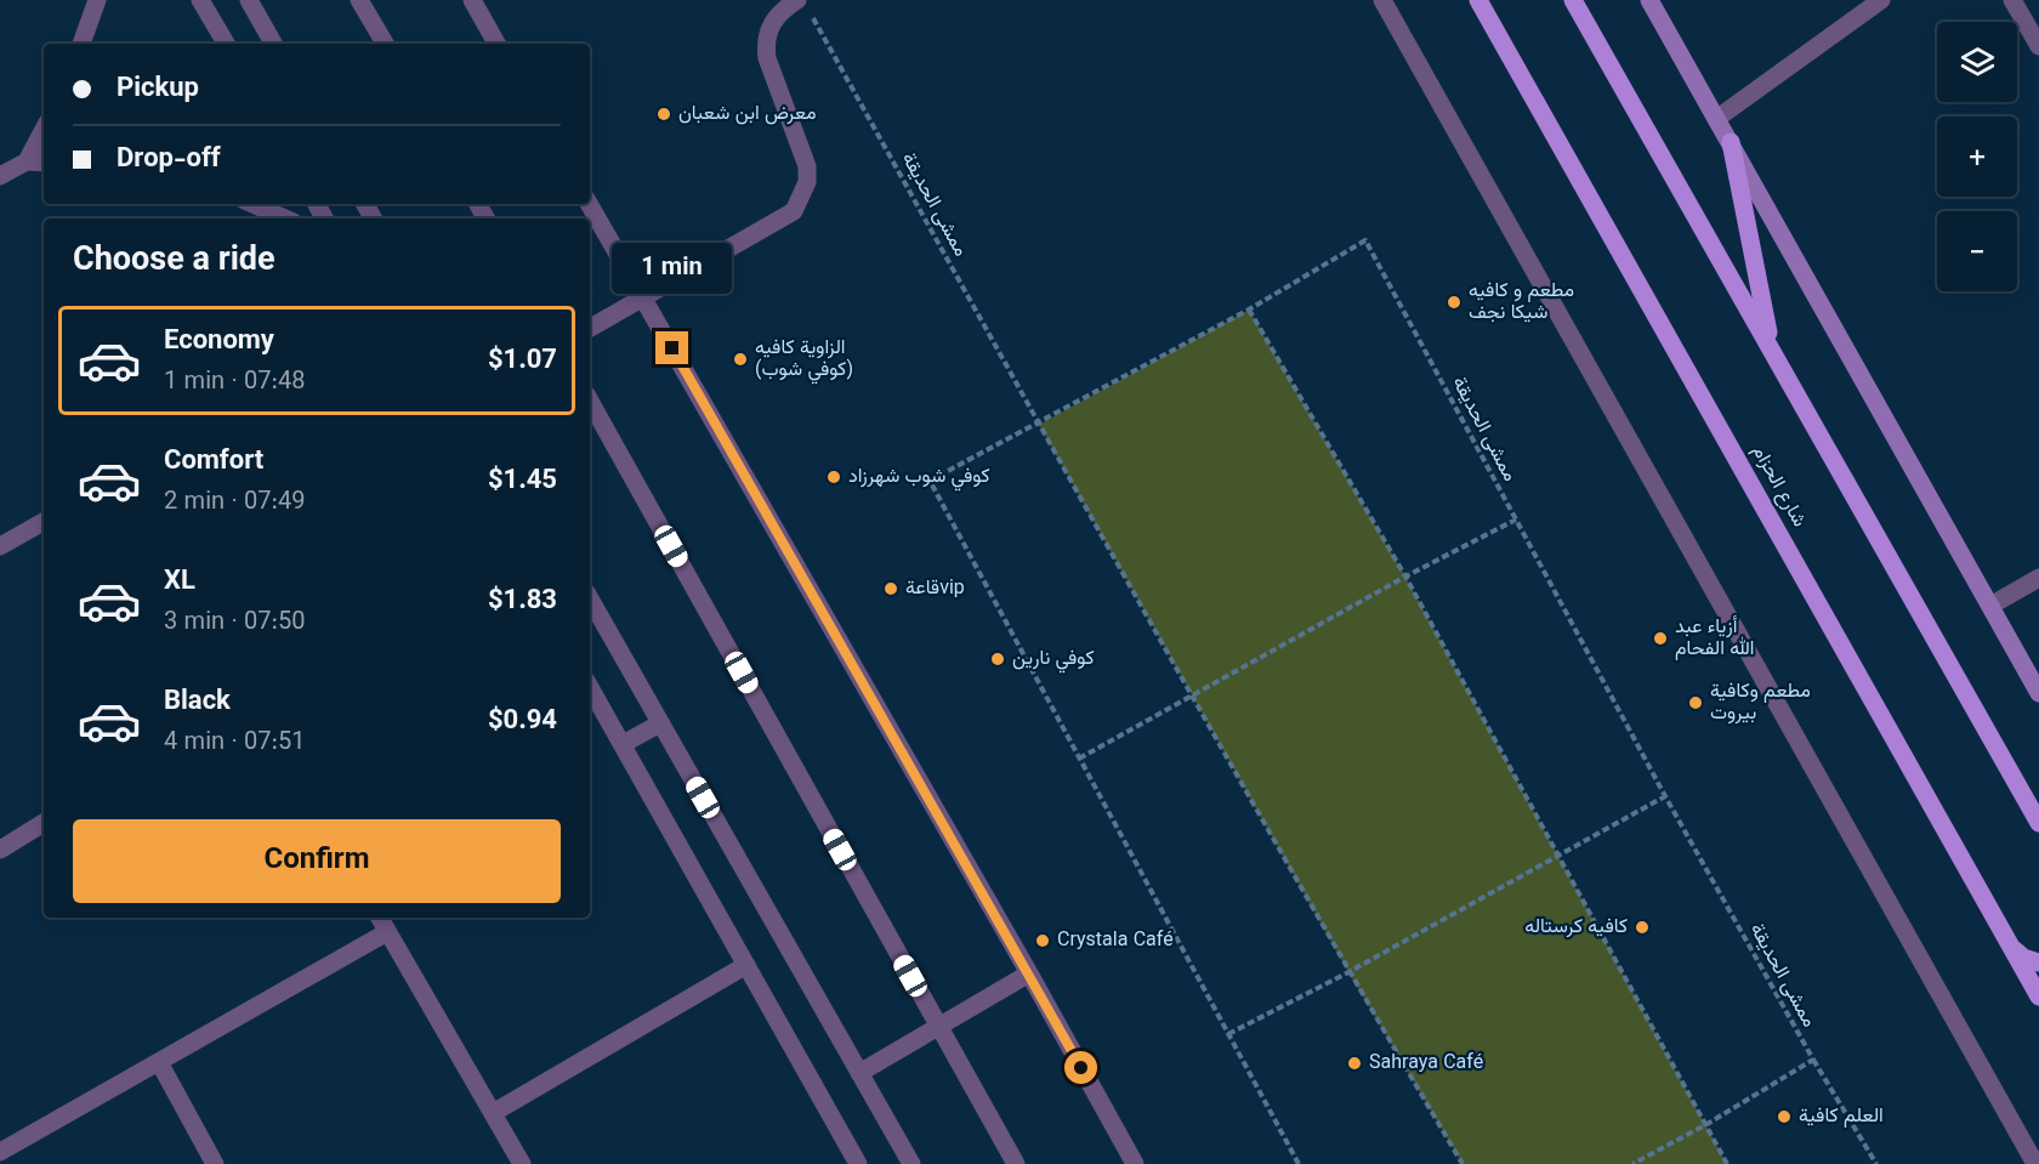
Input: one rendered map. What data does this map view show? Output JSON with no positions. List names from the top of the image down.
{
  "streets": {
    "main road": ["شارع الحزام"],
    "path": ["ممشى الحديقة"]
  },
  "places": [
    "معرض ابن شعبان",
    "مطعم و كافيه شيكا نجف",
    "الزاوية كافيه (كوفي شوب)",
    "كوفي شوب شهرزاد",
    "قاعةvip",
    "أزياء عبد الله الفحام",
    "كوفي نارين",
    "مطعم وكافية بيروت",
    "كافيه كرستاله",
    "Crystala Café",
    "Sahraya Café",
    "العلم كافية"
  ],
  "page": {
    "map_buttons": ["+", "−"],
    "banner": ["Pickup", "Drop-off"],
    "heading": "Choose a ride",
    "bubble": "1 min",
    "list": [
      {
        "name": "Economy",
        "note": "1 min · 07:48",
        "value": "$1.07"
      },
      {
        "name": "Comfort",
        "note": "2 min · 07:49",
        "value": "$1.45"
      },
      {
        "name": "XL",
        "note": "3 min · 07:50",
        "value": "$1.83"
      },
      {
        "name": "Black",
        "note": "4 min · 07:51",
        "value": "$0.94"
      }
    ],
    "buttons": "Confirm"
  }
}
